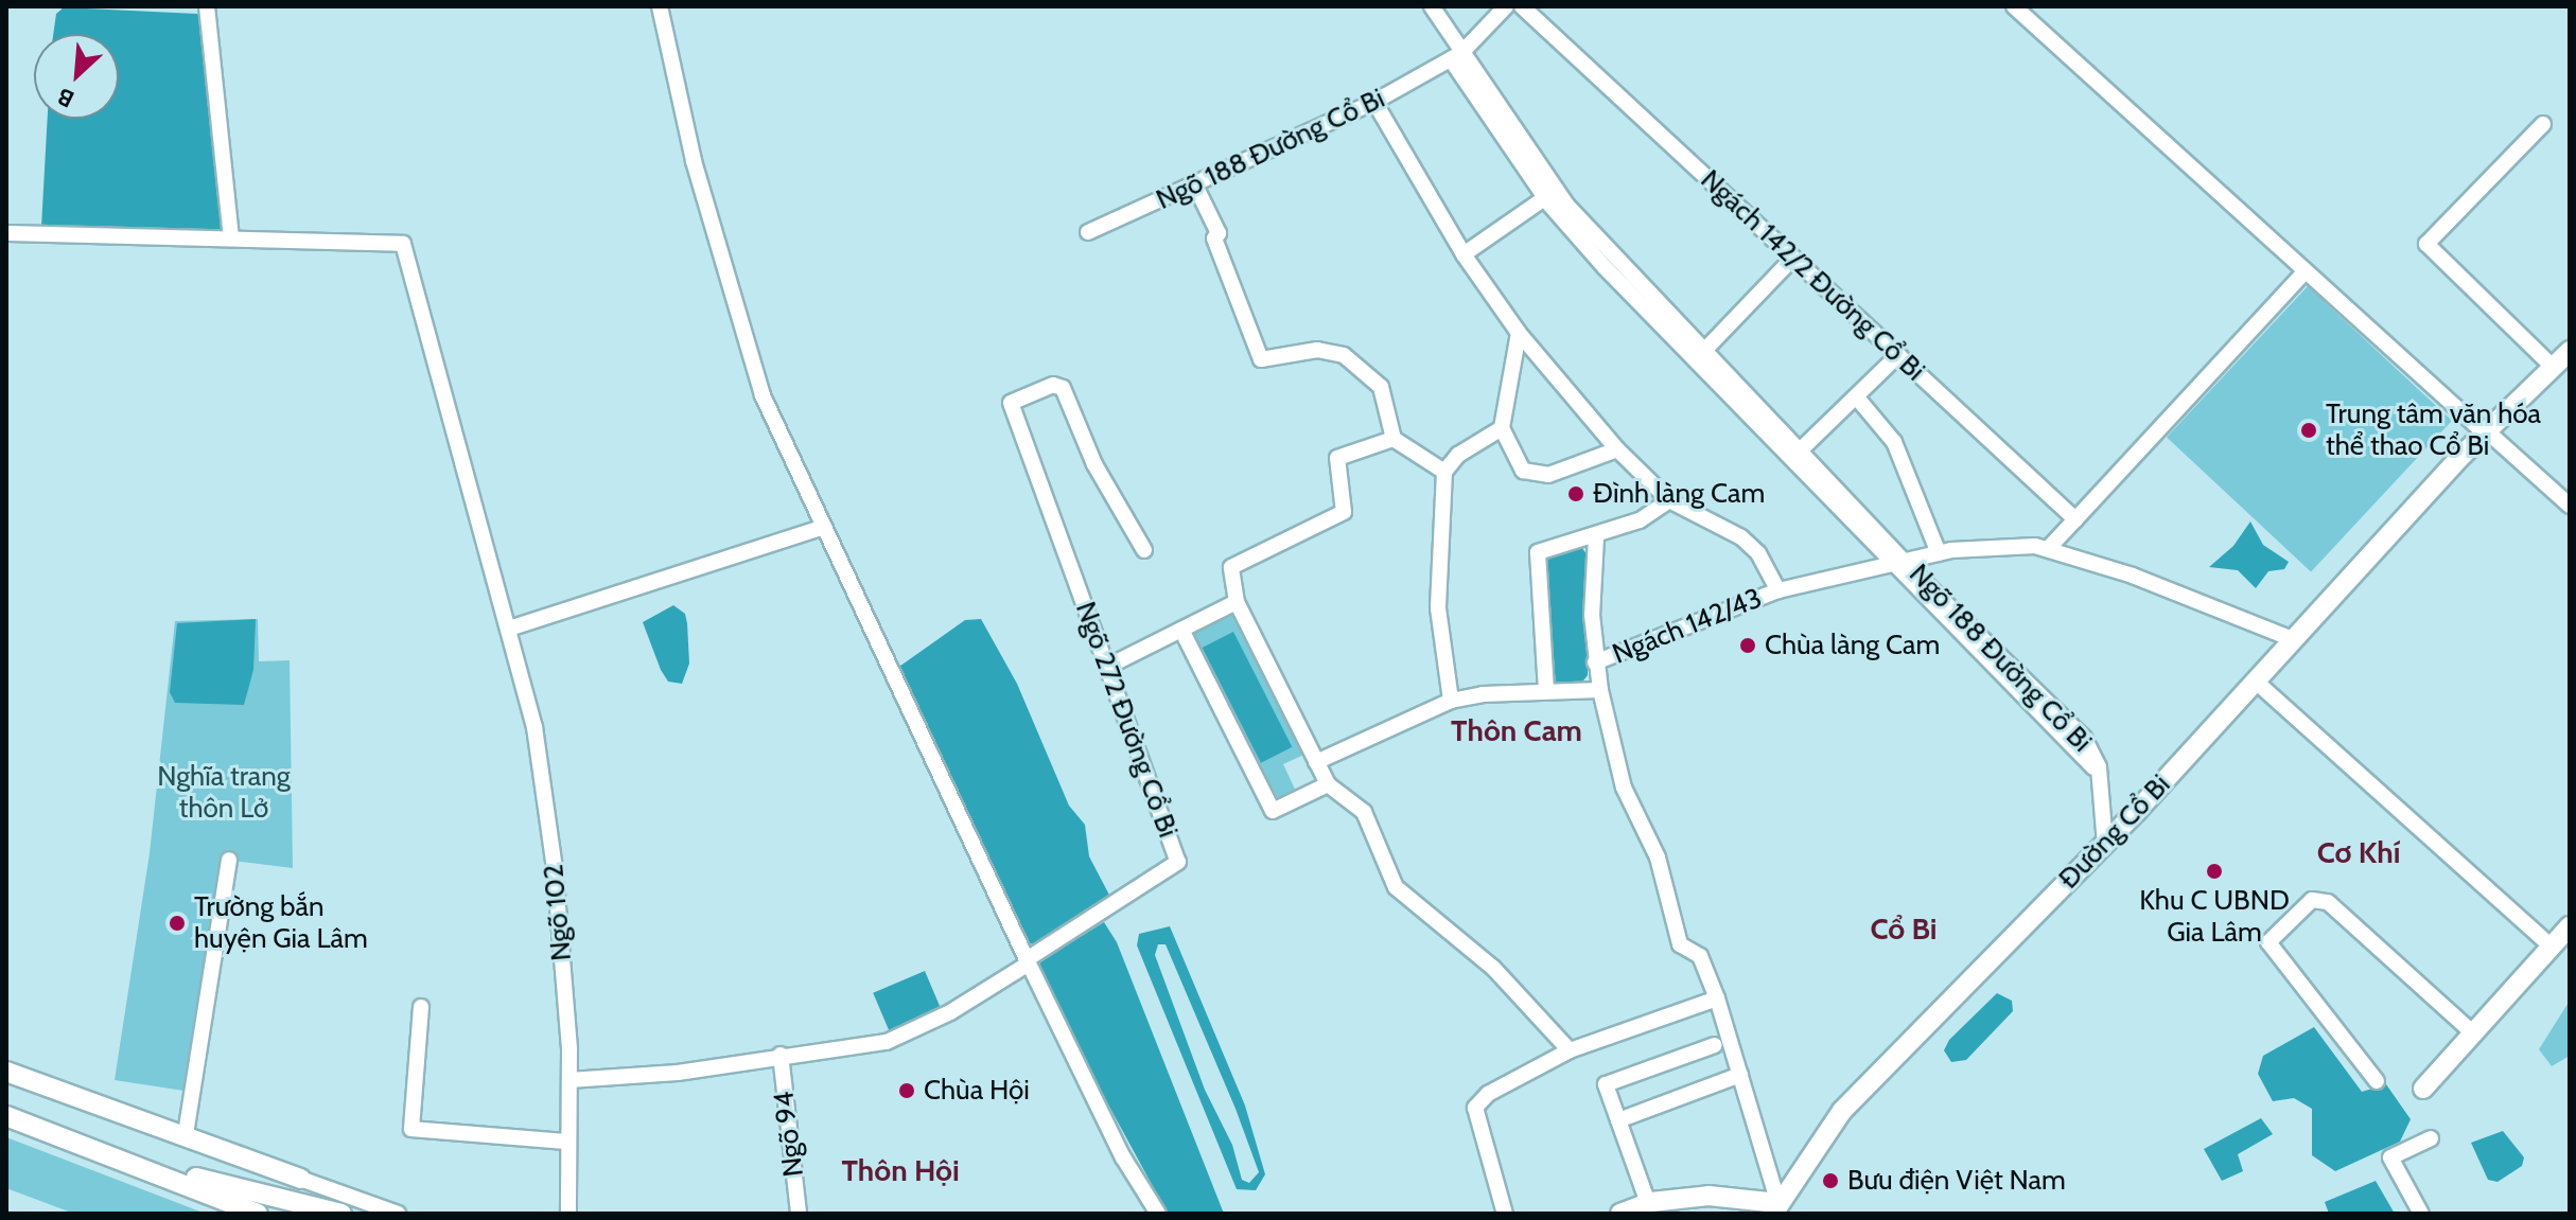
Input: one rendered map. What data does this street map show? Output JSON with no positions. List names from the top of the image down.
{
  "streets": {
    "main road": ["Đường Cổ Bi"],
    "street": [
      "Ngõ 188 Đường Cổ Bi",
      "Ngách 142/2 Đường Cổ Bi",
      "Ngách 142/43",
      "Ngõ 272 Đường Cổ Bi",
      "Ngõ 102",
      "Ngõ 94"
    ]
  },
  "crossings": [
    ["Ngõ 188 Đường Cổ Bi", "Ngách 142/43"],
    ["Ngõ 188 Đường Cổ Bi", "Đường Cổ Bi"],
    ["Ngách 142/43", "Đường Cổ Bi"]
  ],
  "districts": [
    "Thôn Cam",
    "Cơ Khí",
    "Cổ Bi",
    "Thôn Hội"
  ],
  "parks": ["Nghĩa trang thôn Lở"],
  "places": [
    "Trung tâm văn hóa thể thao Cổ Bi",
    "Đình làng Cam",
    "Chùa làng Cam",
    "Khu C UBND Gia Lâm",
    "Trường bắn huyện Gia Lâm",
    "Chùa Hội",
    "Bưu điện Việt Nam"
  ],
  "north": "bottom left"
}
